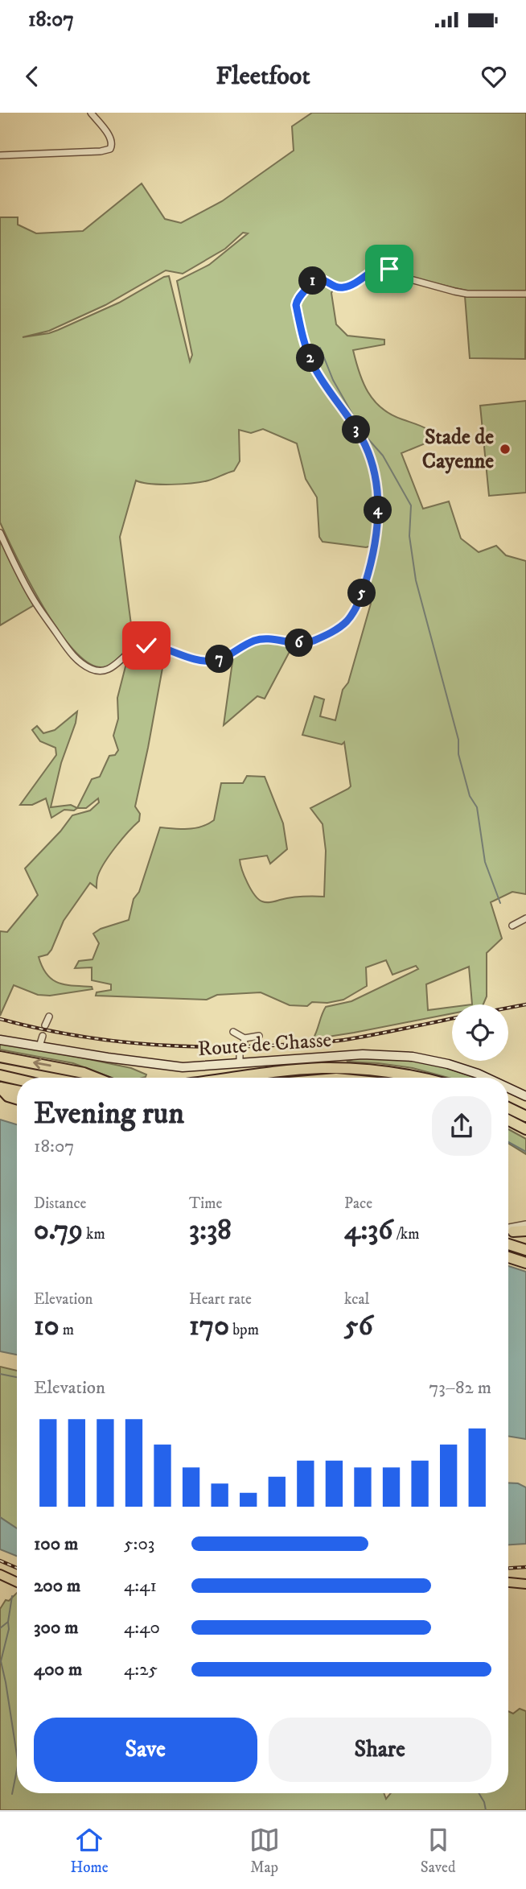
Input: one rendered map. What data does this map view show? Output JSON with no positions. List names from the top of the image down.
{
  "streets": {
    "main road": ["Route de Chasse"]
  },
  "places": ["Stade de Cayenne"],
  "page": {
    "status": "18:07",
    "header": "Fleetfoot",
    "pins": [
      "1",
      "2",
      "3",
      "4",
      "5",
      "6",
      "7"
    ],
    "heading": ["Evening run", "18:07"],
    "stats": [
      ["Distance", "0.79 km"],
      ["Time", "3:38"],
      ["Pace", "4:36 /km"],
      ["Elevation", "10 m"],
      ["Heart rate", "170 bpm"],
      ["kcal", "56"]
    ],
    "chart": ["Elevation", "73–82 m"],
    "list": [
      {
        "name": "100 m",
        "note": "5:03"
      },
      {
        "name": "200 m",
        "note": "4:41"
      },
      {
        "name": "300 m",
        "note": "4:40"
      },
      {
        "name": "400 m",
        "note": "4:25"
      }
    ],
    "buttons": ["Save", "Share"],
    "tabs": ["Home", "Map", "Saved"]
  }
}
